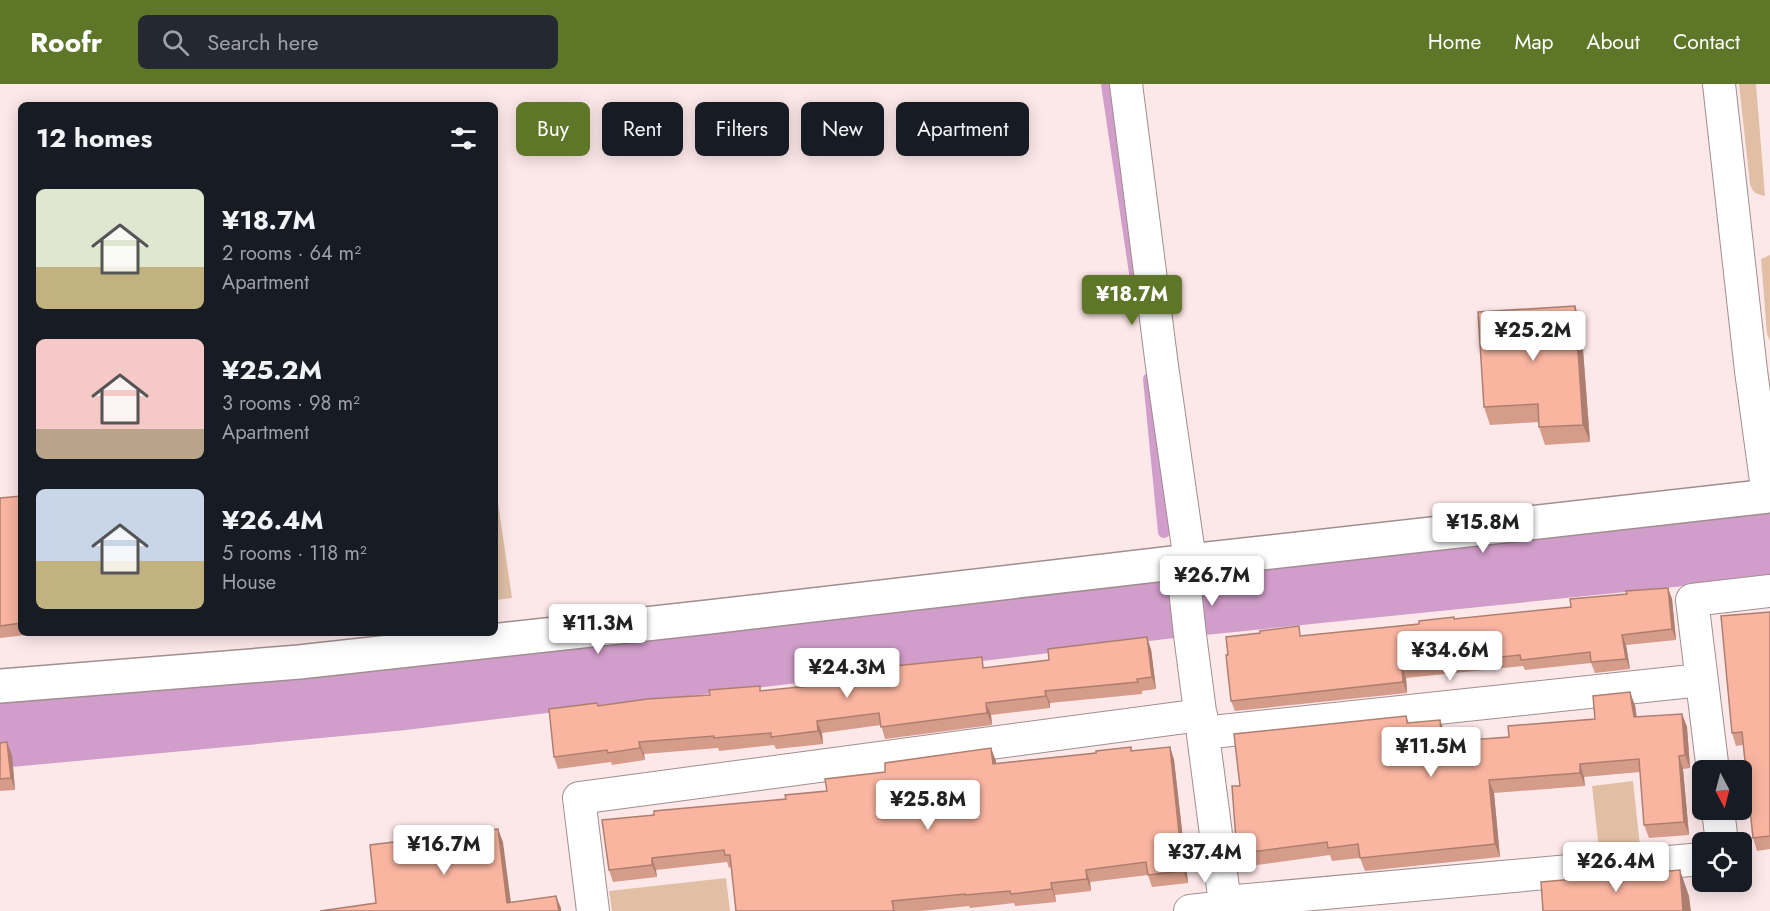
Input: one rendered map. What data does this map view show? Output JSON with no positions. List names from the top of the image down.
{
  "north": "bottom",
  "page": {
    "header": "Roofr",
    "search": "Search here",
    "nav": [
      "Home",
      "Map",
      "About",
      "Contact"
    ],
    "chip": [
      "Buy",
      "Rent",
      "Filters",
      "New",
      "Apartment"
    ],
    "heading": "12 homes",
    "list": [
      {
        "name": "¥18.7M",
        "note": "2 rooms · 64 m² · Apartment"
      },
      {
        "name": "¥25.2M",
        "note": "3 rooms · 98 m² · Apartment"
      },
      {
        "name": "¥26.4M",
        "note": "5 rooms · 118 m² · House"
      }
    ],
    "price": [
      "¥18.7M",
      "¥25.2M",
      "¥15.8M",
      "¥26.7M",
      "¥11.3M",
      "¥34.6M",
      "¥24.3M",
      "¥11.5M",
      "¥25.8M",
      "¥16.7M",
      "¥37.4M",
      "¥26.4M"
    ]
  }
}
